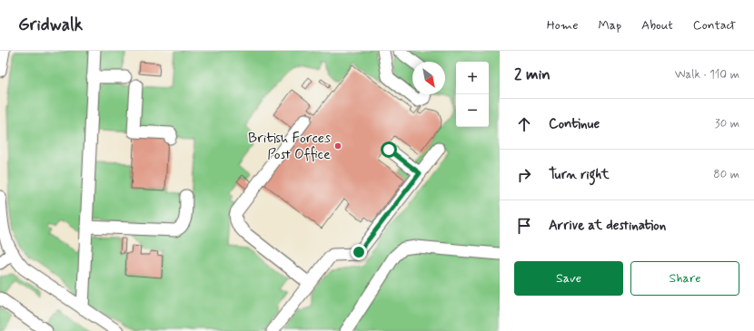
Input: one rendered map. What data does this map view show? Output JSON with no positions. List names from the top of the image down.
{
  "places": ["British Forces Post Office"],
  "north": "bottom right",
  "page": {
    "header": "Gridwalk",
    "nav": [
      "Home",
      "Map",
      "About",
      "Contact"
    ],
    "heading": ["2 min", "Walk · 110 m"],
    "map_buttons": ["+", "−"],
    "list": [
      ["Continue", "30 m"],
      ["Turn right", "80 m"],
      "Arrive at destination"
    ],
    "buttons": ["Save", "Share"]
  }
}
